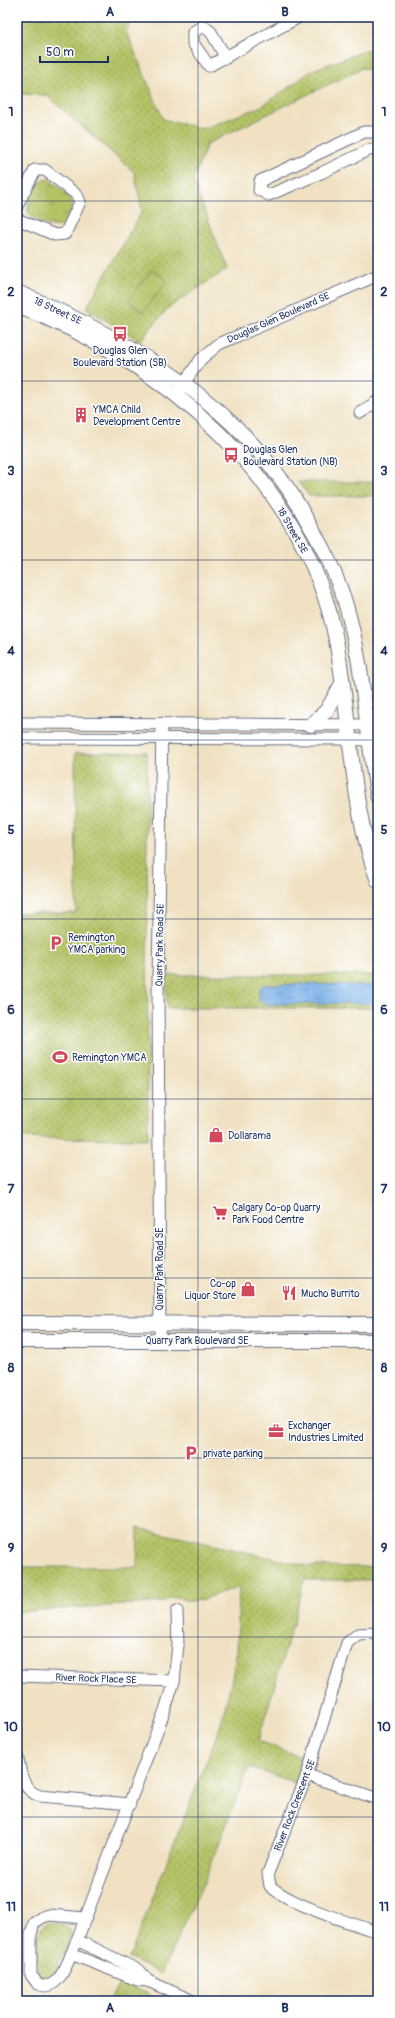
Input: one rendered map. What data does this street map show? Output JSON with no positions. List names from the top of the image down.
{
  "streets": {
    "main road": ["18 Street SE", "Quarry Park Boulevard SE"],
    "street": [
      "Douglas Glen Boulevard SE",
      "Quarry Park Road SE",
      "River Rock Place SE",
      "River Rock Crescent SE"
    ]
  },
  "crossings": [
    ["18 Street SE", "Douglas Glen Boulevard SE"],
    ["Quarry Park Road SE", "Quarry Park Boulevard SE"]
  ],
  "places": {
    "bus stop": ["Douglas Glen Boulevard Station (SB)", "Douglas Glen Boulevard Station (NB)"],
    "building": ["YMCA Child Development Centre"],
    "parking": ["Remington YMCA parking", "private parking"],
    "sports": ["Remington YMCA"],
    "shop": ["Dollarama", "Co-op Liquor Store"],
    "supermarket": ["Calgary Co-op Quarry Park Food Centre"],
    "restaurant": ["Mucho Burrito"],
    "office": ["Exchanger Industries Limited"]
  },
  "scale_bar": "50 m",
  "grid": {
    "columns": ["A", "B"],
    "rows": [
      "1",
      "2",
      "3",
      "4",
      "5",
      "6",
      "7",
      "8",
      "9",
      "10",
      "11"
    ]
  }
}
